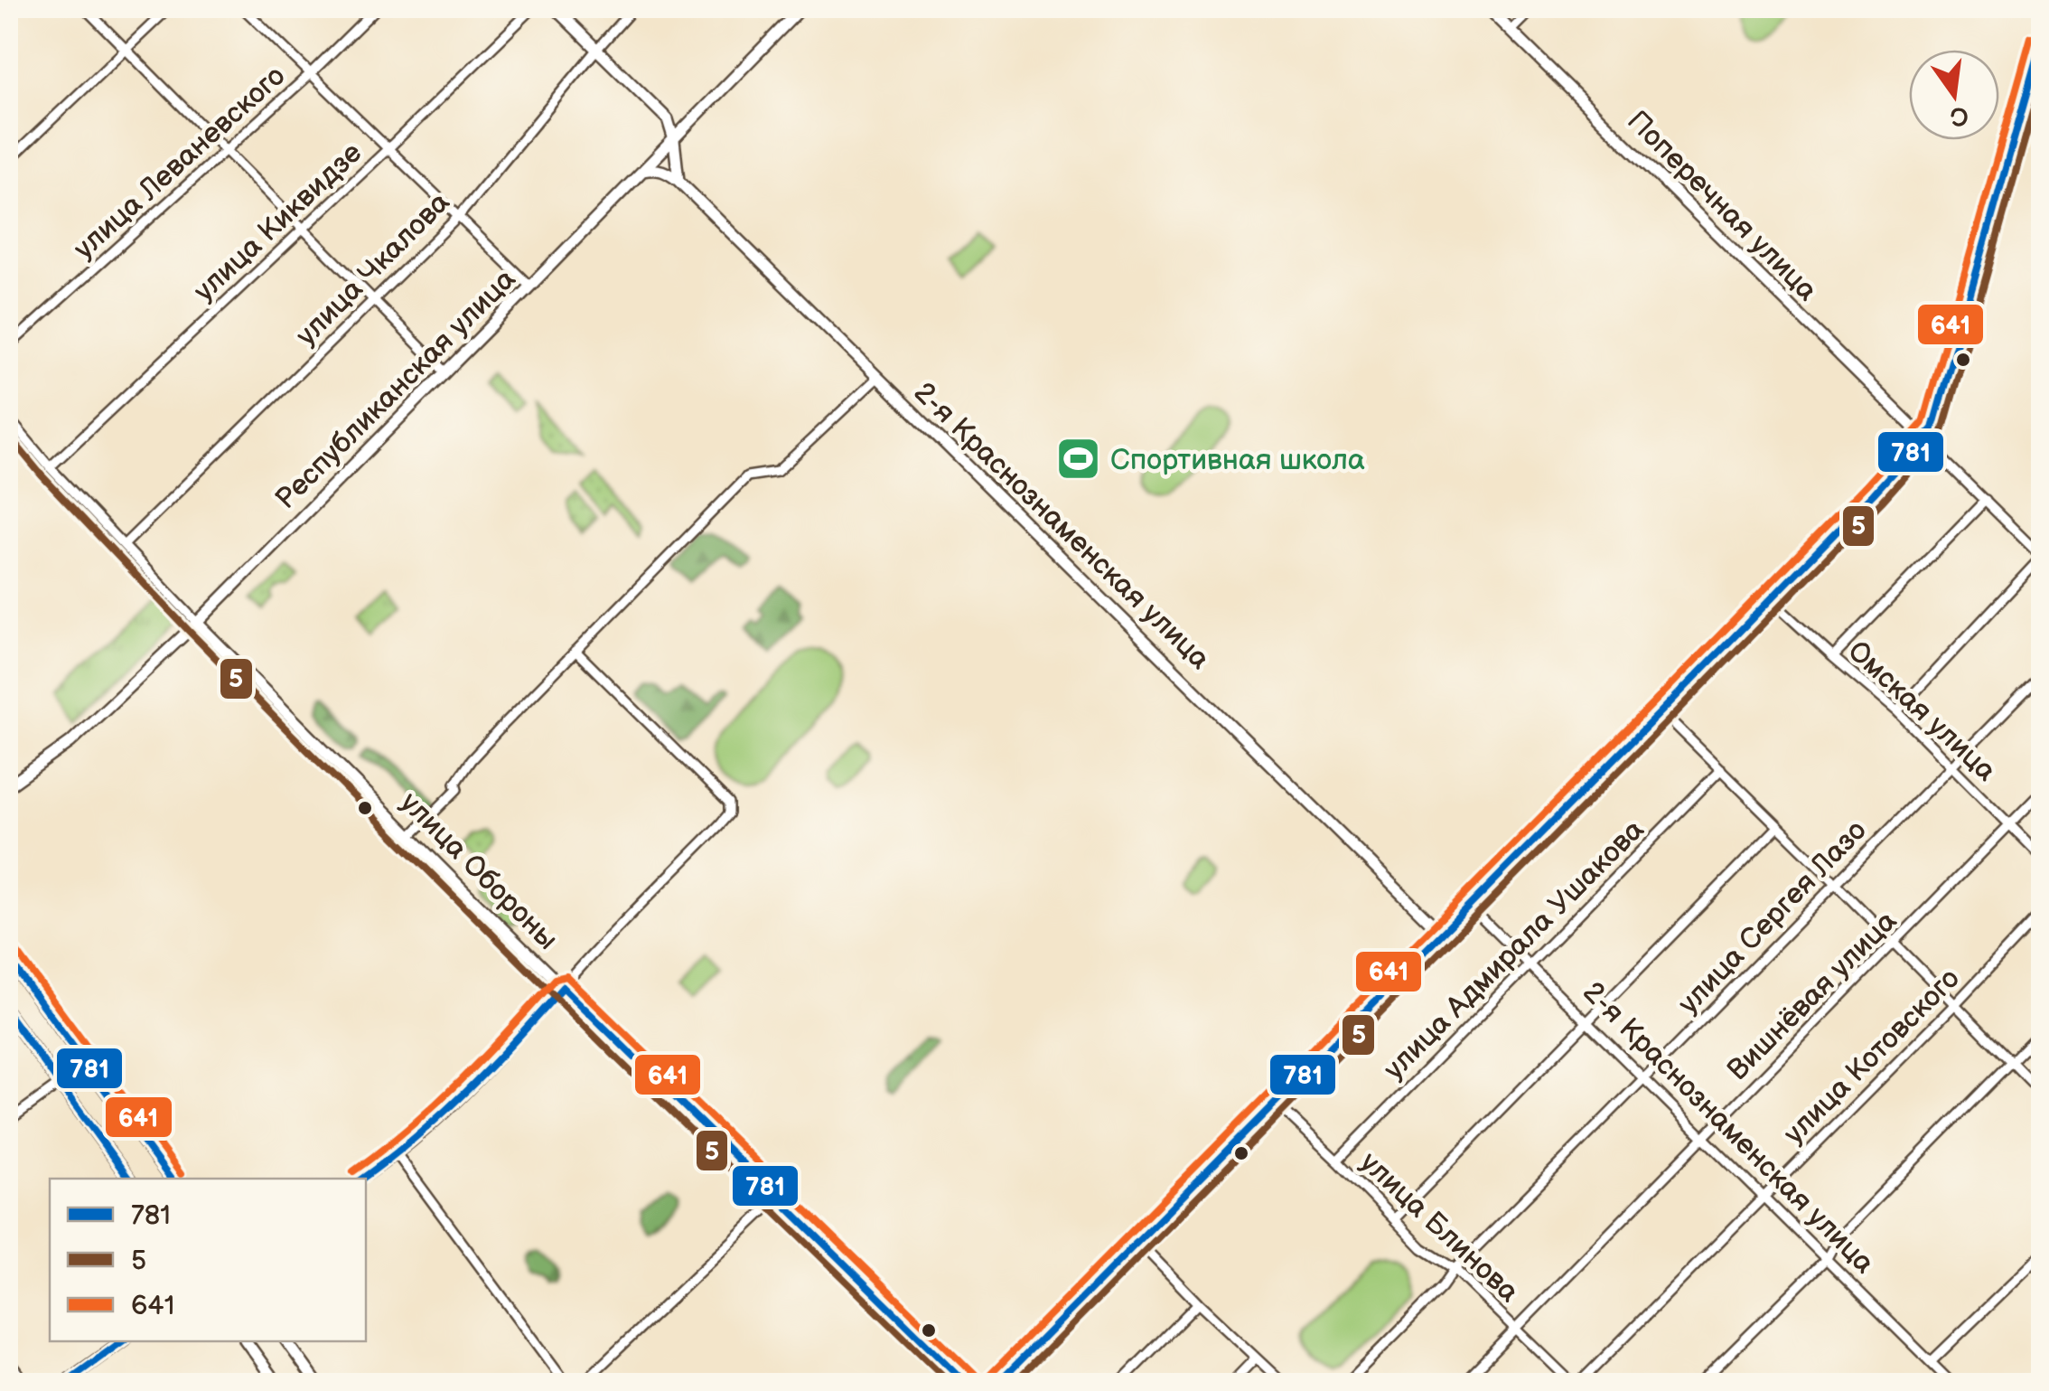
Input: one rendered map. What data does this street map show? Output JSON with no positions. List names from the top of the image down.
{
  "streets": {
    "street": [
      "улица Леваневского",
      "Поперечная улица",
      "улица Киквидзе",
      "улица Чкалова",
      "Республиканская улица",
      "2-я Краснознаменская улица",
      "Омская улица",
      "улица Обороны",
      "улица Сергея Лазо",
      "улица Адмирала Ушакова",
      "Вишнёвая улица",
      "улица Котовского",
      "улица Блинова"
    ]
  },
  "crossings": [
    ["улица Киквидзе", "улица Обороны"],
    ["улица Чкалова", "улица Обороны"],
    ["Республиканская улица", "улица Обороны"],
    ["2-я Краснознаменская улица", "улица Сергея Лазо"],
    ["2-я Краснознаменская улица", "улица Адмирала Ушакова"],
    ["2-я Краснознаменская улица", "Вишнёвая улица"],
    ["2-я Краснознаменская улица", "улица Котовского"],
    ["Омская улица", "улица Сергея Лазо"],
    ["Омская улица", "Вишнёвая улица"],
    ["улица Сергея Лазо", "улица Блинова"],
    ["улица Адмирала Ушакова", "улица Блинова"],
    ["Вишнёвая улица", "улица Блинова"],
    ["улица Котовского", "улица Блинова"]
  ],
  "places": {
    "sports": ["Спортивная школа"]
  },
  "lines": ["transit line 641", "transit line 781", "transit line 5"],
  "legend": ["781", "5", "641"],
  "north": "bottom"
}
